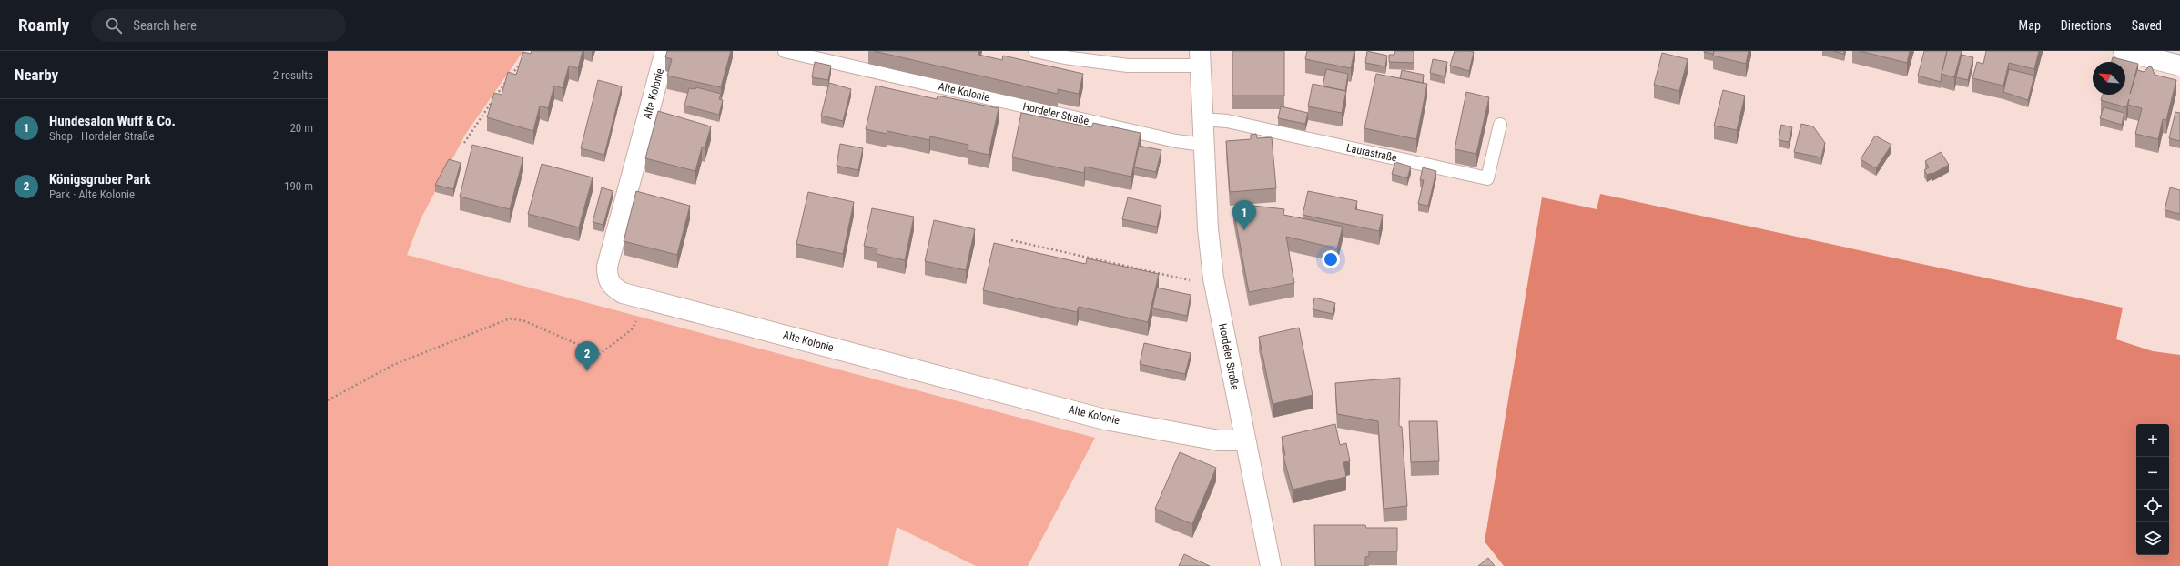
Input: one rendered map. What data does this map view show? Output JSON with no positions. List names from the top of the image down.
{
  "streets": {
    "street": ["Alte Kolonie", "Hordeler Straße"],
    "lane": ["Laurastraße"]
  },
  "crossings": [
    ["Alte Kolonie", "Hordeler Straße"],
    ["Hordeler Straße", "Laurastraße"]
  ],
  "north": "top left",
  "page": {
    "header": "Roamly",
    "search": "Search here",
    "nav": ["Map", "Directions", "Saved"],
    "heading": ["Nearby", "2 results"],
    "list": [
      {
        "mark": "1",
        "name": "Hundesalon Wuff & Co.",
        "note": "Shop · Hordeler Straße",
        "value": "20 m"
      },
      {
        "mark": "2",
        "name": "Königsgruber Park",
        "note": "Park · Alte Kolonie",
        "value": "190 m"
      }
    ],
    "pins": ["1", "2"],
    "map_buttons": ["+", "−"]
  }
}
